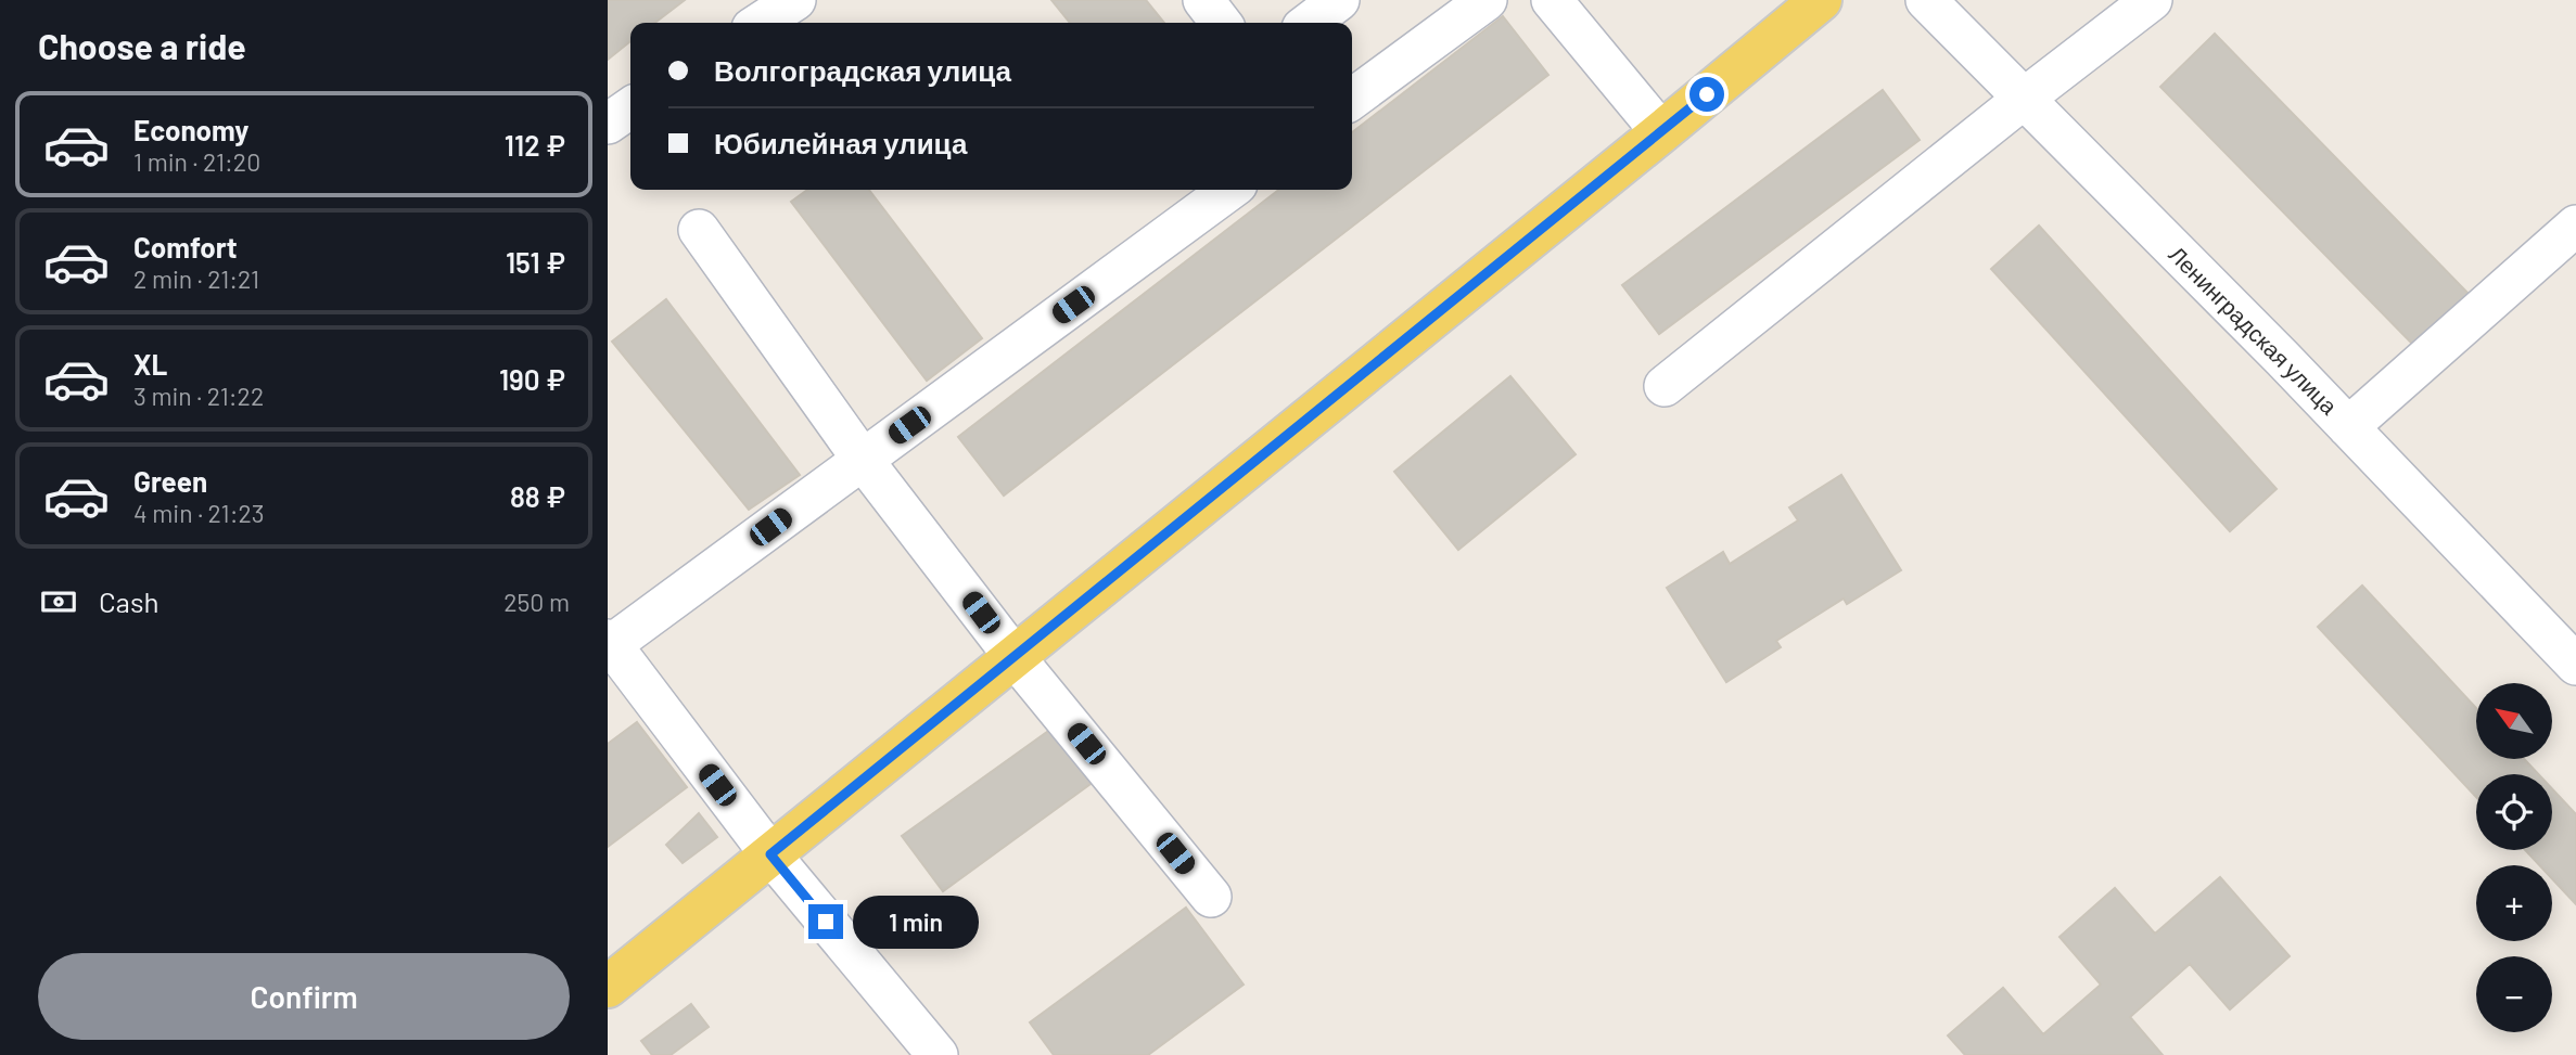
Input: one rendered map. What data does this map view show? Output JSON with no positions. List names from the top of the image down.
{
  "streets": {
    "street": ["Ленинградская улица"]
  },
  "north": "top left",
  "page": {
    "heading": "Choose a ride",
    "banner": ["Волгоградская улица", "Юбилейная улица"],
    "list": [
      {
        "name": "Economy",
        "note": "1 min · 21:20",
        "value": "112 ₽"
      },
      {
        "name": "Comfort",
        "note": "2 min · 21:21",
        "value": "151 ₽"
      },
      {
        "name": "XL",
        "note": "3 min · 21:22",
        "value": "190 ₽"
      },
      {
        "name": "Green",
        "note": "4 min · 21:23",
        "value": "88 ₽"
      }
    ],
    "pay": ["Cash", "250 m"],
    "map_buttons": ["+", "−"],
    "bubble": "1 min",
    "buttons": "Confirm"
  }
}
